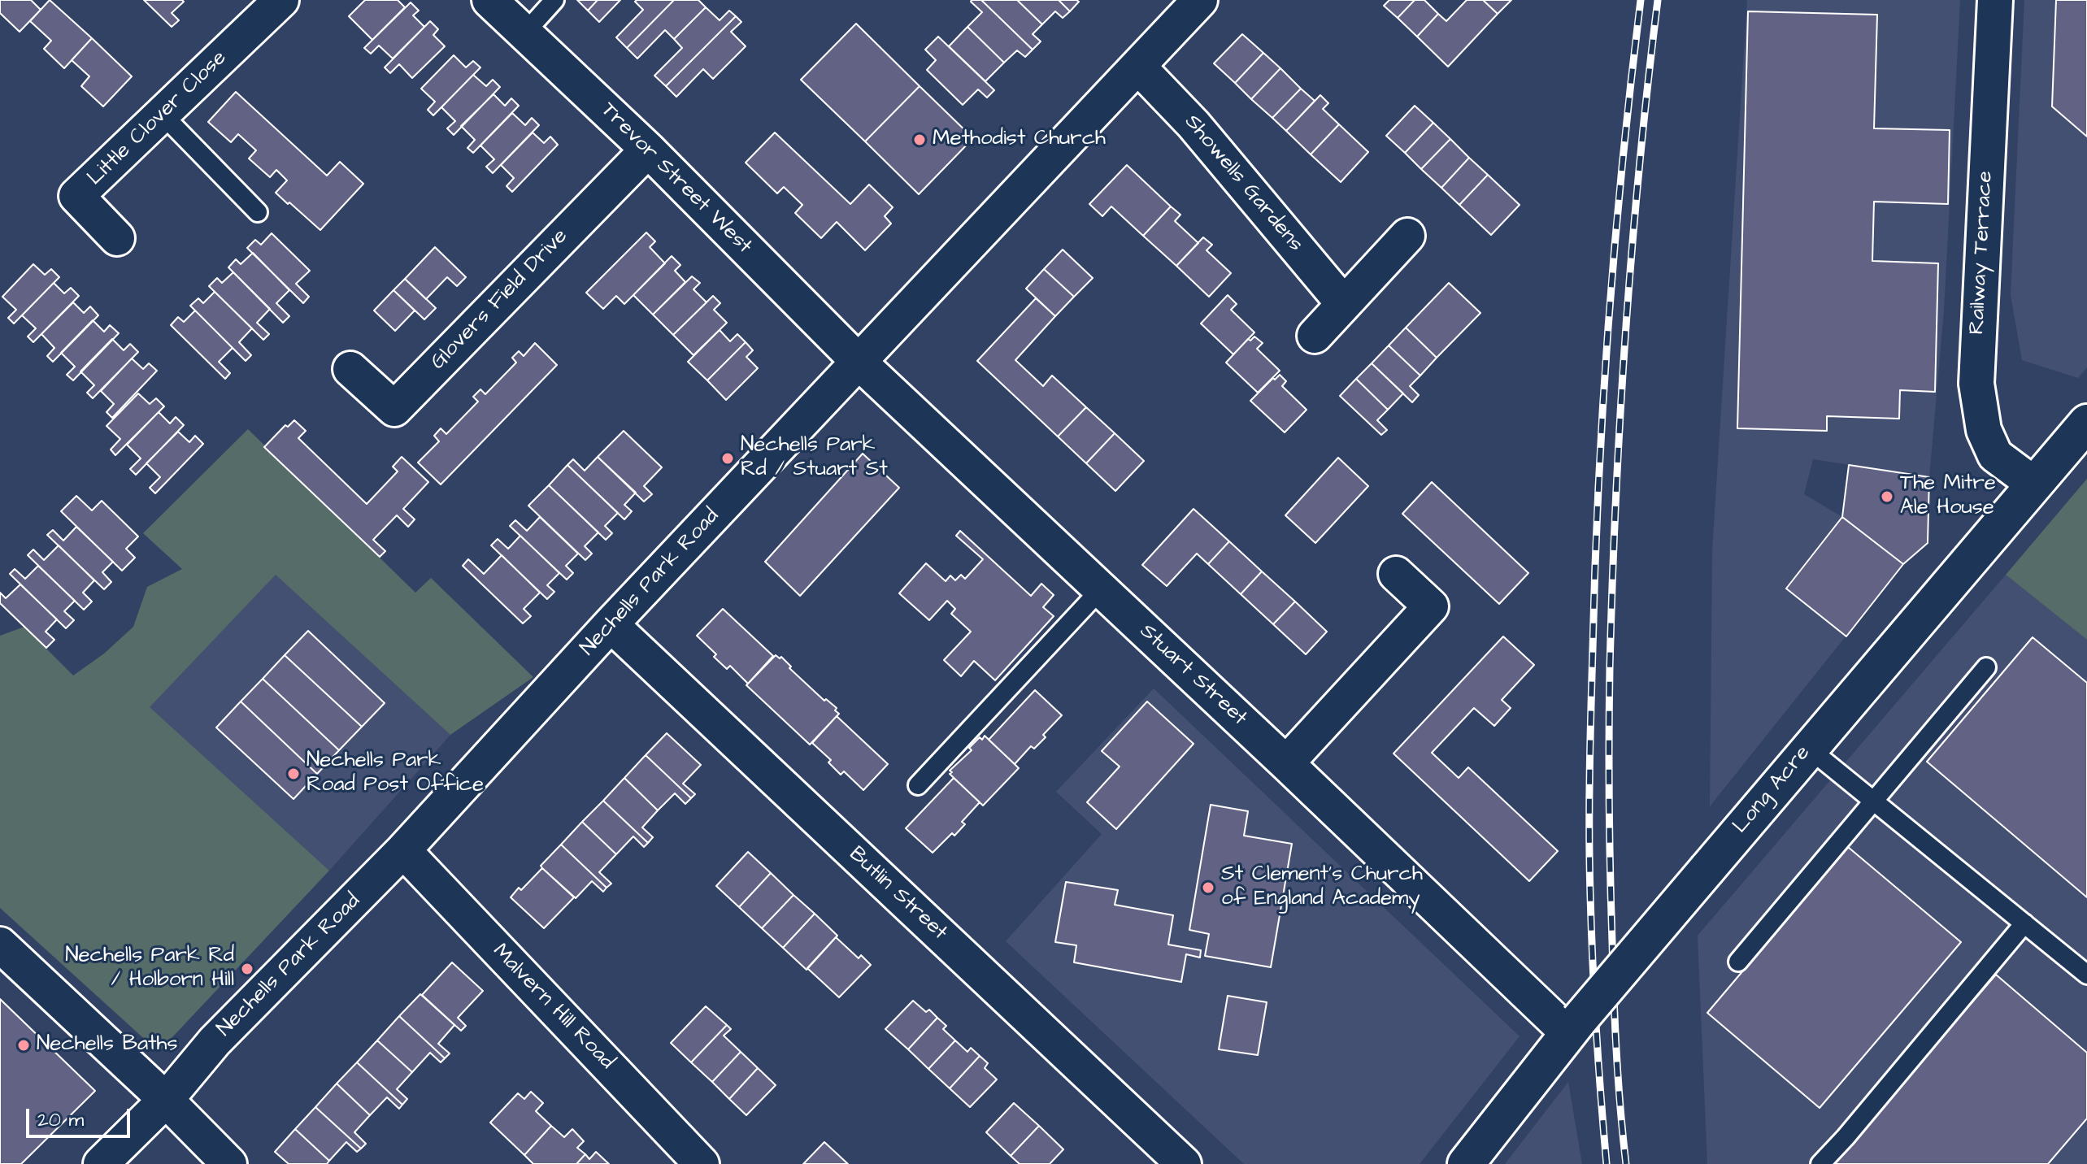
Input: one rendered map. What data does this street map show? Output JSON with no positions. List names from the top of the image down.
{
  "streets": {
    "street": [
      "Little Clover Close",
      "Trevor Street West",
      "Showells Gardens",
      "Railway Terrace",
      "Glovers Field Drive",
      "Nechells Park Road",
      "Stuart Street",
      "Long Acre",
      "Butlin Street",
      "Malvern Hill Road"
    ]
  },
  "crossings": [
    ["Trevor Street West", "Glovers Field Drive"],
    ["Trevor Street West", "Nechells Park Road"],
    ["Trevor Street West", "Stuart Street"],
    ["Showells Gardens", "Nechells Park Road"],
    ["Railway Terrace", "Long Acre"],
    ["Nechells Park Road", "Stuart Street"],
    ["Nechells Park Road", "Butlin Street"],
    ["Nechells Park Road", "Malvern Hill Road"],
    ["Stuart Street", "Long Acre"]
  ],
  "places": [
    "Methodist Church",
    "Nechells Park Rd / Stuart St",
    "The Mitre Ale House",
    "Nechells Park Road Post Office",
    "St Clement's Church of England Academy",
    "Nechells Park Rd / Holborn Hill",
    "Nechells Baths"
  ],
  "scale_bar": "20 m"
}
